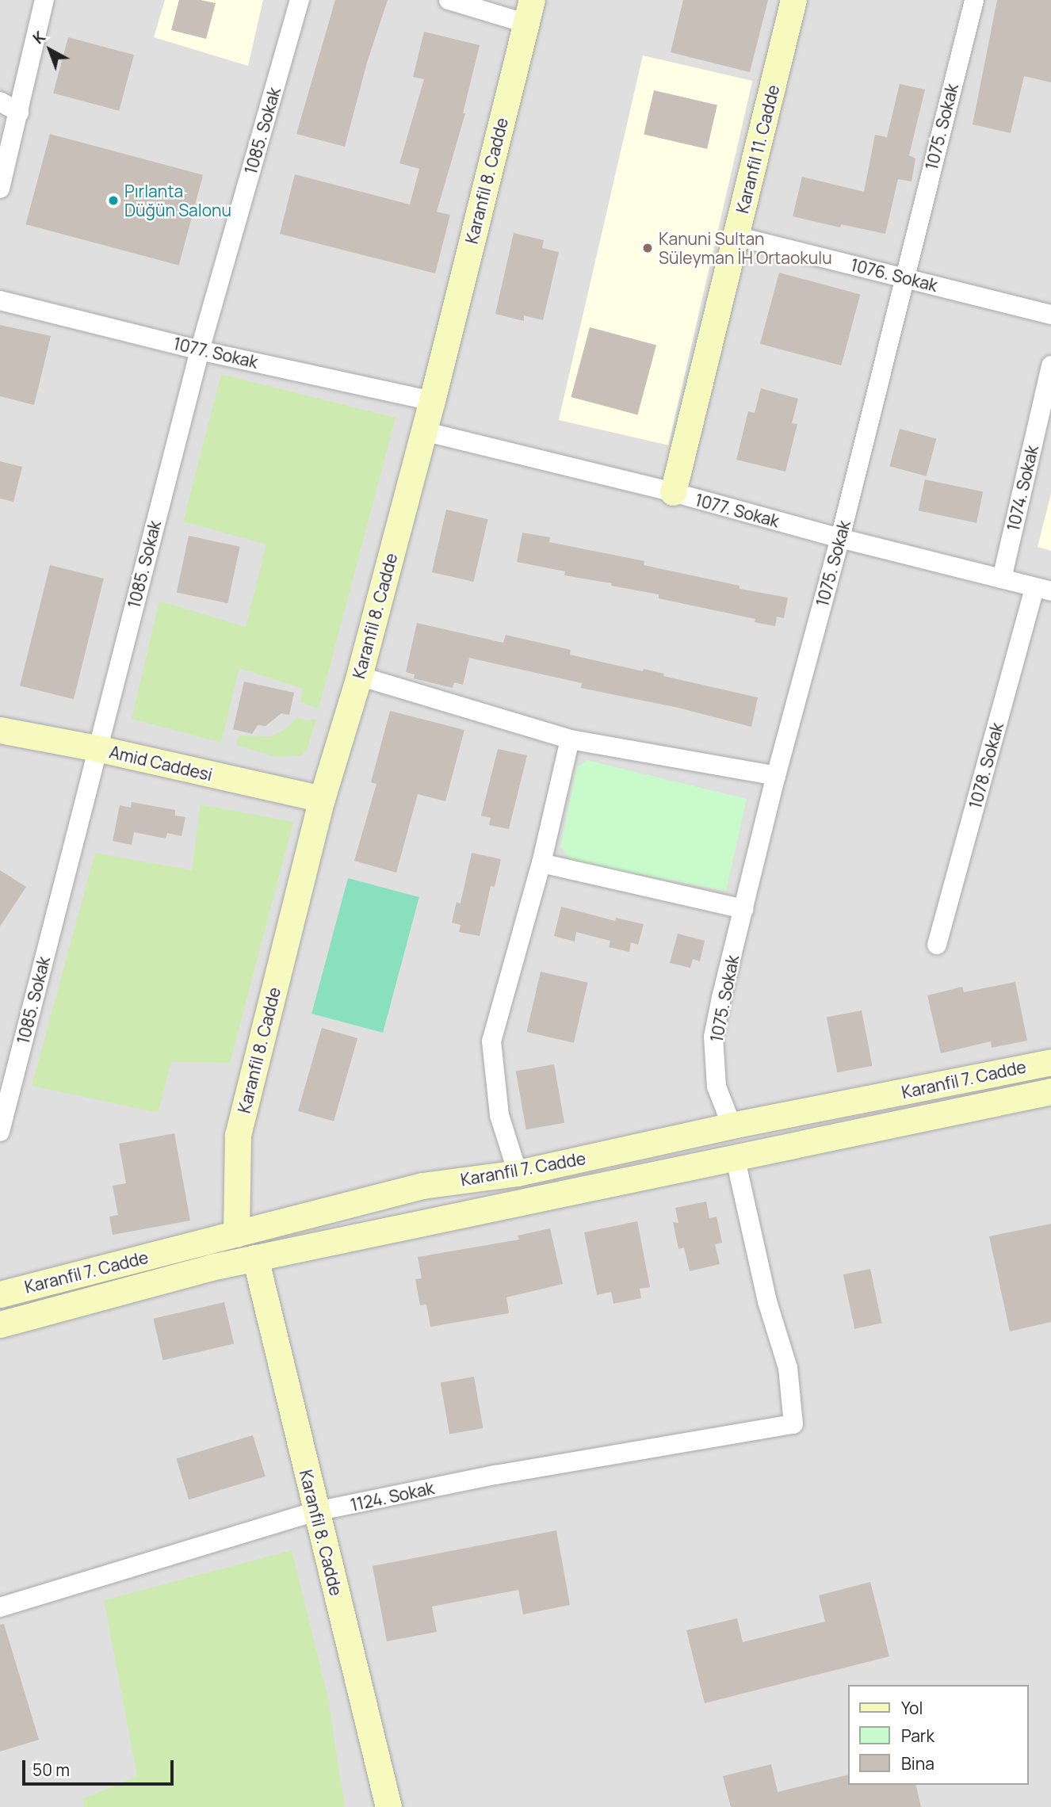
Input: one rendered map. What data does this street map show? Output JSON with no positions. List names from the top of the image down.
{
  "streets": {
    "street": [
      "1075. Sokak",
      "1085. Sokak",
      "Karanfil 11. Cadde",
      "Karanfil 8. Cadde",
      "1076. Sokak",
      "1077. Sokak",
      "1074. Sokak",
      "Amid Caddesi",
      "1078. Sokak",
      "Karanfil 7. Cadde",
      "1124. Sokak"
    ]
  },
  "crossings": [
    ["1075. Sokak", "1076. Sokak"],
    ["1075. Sokak", "1077. Sokak"],
    ["1075. Sokak", "Karanfil 7. Cadde"],
    ["1085. Sokak", "1077. Sokak"],
    ["1085. Sokak", "Amid Caddesi"],
    ["Karanfil 11. Cadde", "1076. Sokak"],
    ["Karanfil 11. Cadde", "1077. Sokak"],
    ["Karanfil 8. Cadde", "1077. Sokak"],
    ["Karanfil 8. Cadde", "Amid Caddesi"],
    ["Karanfil 8. Cadde", "Karanfil 7. Cadde"],
    ["Karanfil 8. Cadde", "1124. Sokak"],
    ["1077. Sokak", "1074. Sokak"],
    ["1077. Sokak", "1078. Sokak"],
    ["Karanfil 7. Cadde", "1124. Sokak"]
  ],
  "places": ["Pırlanta Düğün Salonu", "Kanuni Sultan Süleyman İH Ortaokulu"],
  "legend": ["Yol", "Park", "Bina"],
  "scale_bar": "50 m",
  "north": "top left"
}
